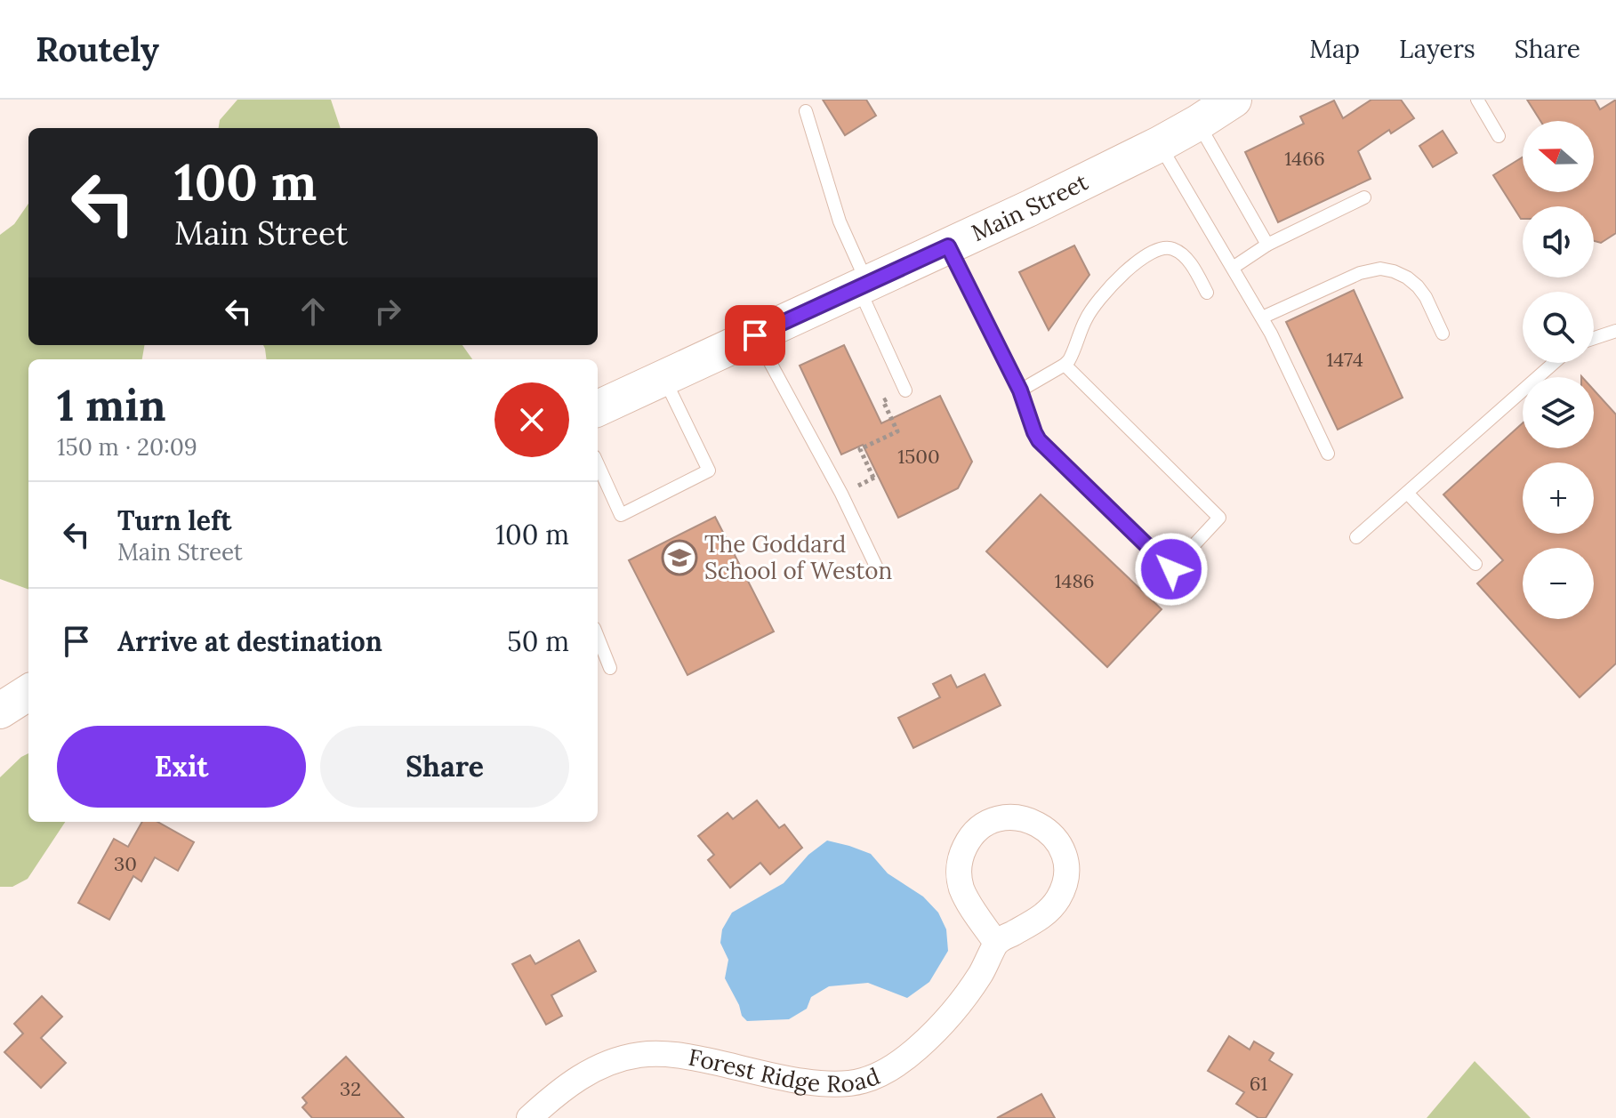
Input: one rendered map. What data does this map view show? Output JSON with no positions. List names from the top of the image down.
{
  "streets": {
    "main road": ["Main Street"],
    "street": ["Forest Ridge Road"]
  },
  "places": {
    "school or university": ["The Goddard School of Weston"]
  },
  "house_numbers": [
    "1466",
    "1474",
    "1500",
    "1486",
    "30",
    "61",
    "32"
  ],
  "north": "left",
  "page": {
    "header": "Routely",
    "nav": ["Map", "Layers", "Share"],
    "map_buttons": ["+", "−"],
    "turn": ["100 m", "Main Street"],
    "heading": ["1 min", "150 m · 20:09"],
    "list": [
      {
        "name": "Turn left",
        "note": "Main Street",
        "value": "100 m"
      },
      {
        "name": "Arrive at destination",
        "value": "50 m"
      }
    ],
    "buttons": ["Exit", "Share"]
  }
}
